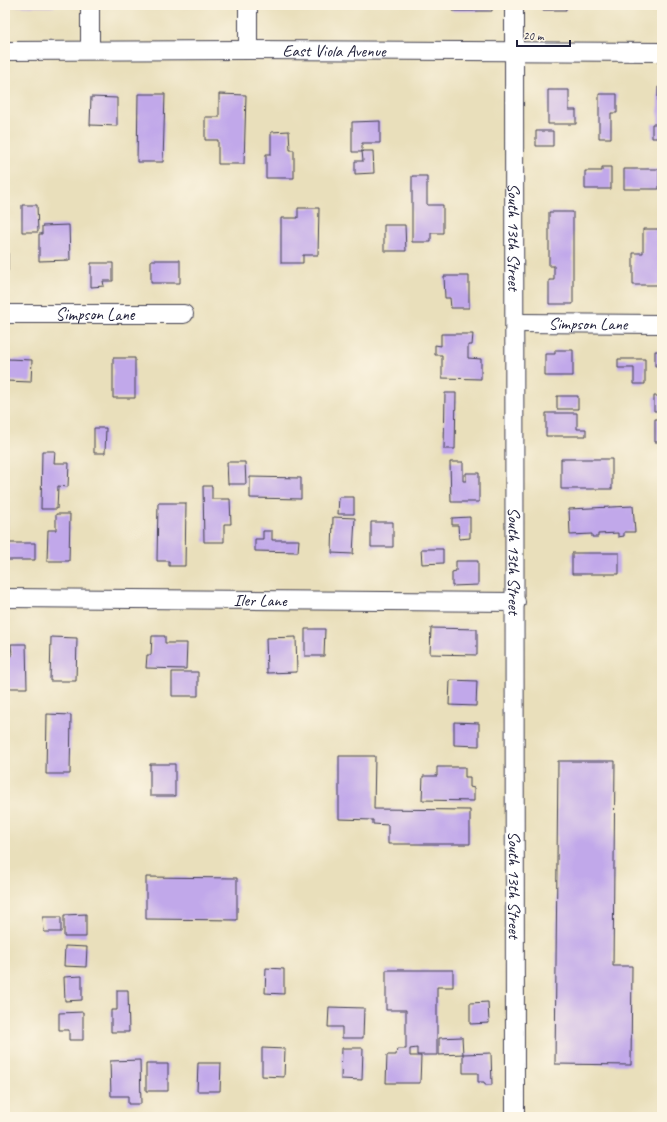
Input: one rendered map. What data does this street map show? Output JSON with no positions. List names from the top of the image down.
{
  "streets": {
    "street": [
      "East Viola Avenue",
      "South 13th Street",
      "Simpson Lane",
      "Iler Lane"
    ]
  },
  "crossings": [
    ["East Viola Avenue", "South 13th Street"],
    ["South 13th Street", "Simpson Lane"],
    ["South 13th Street", "Iler Lane"]
  ],
  "scale_bar": "20 m"
}
